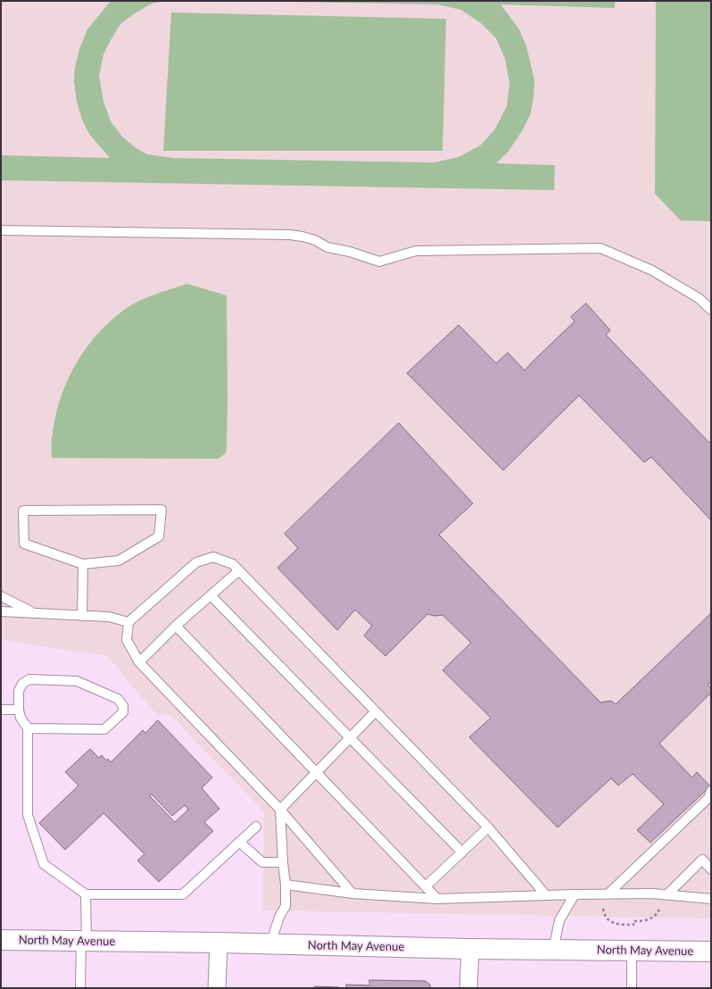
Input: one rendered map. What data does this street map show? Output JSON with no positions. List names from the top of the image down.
{
  "streets": {
    "main road": ["North May Avenue"]
  }
}
